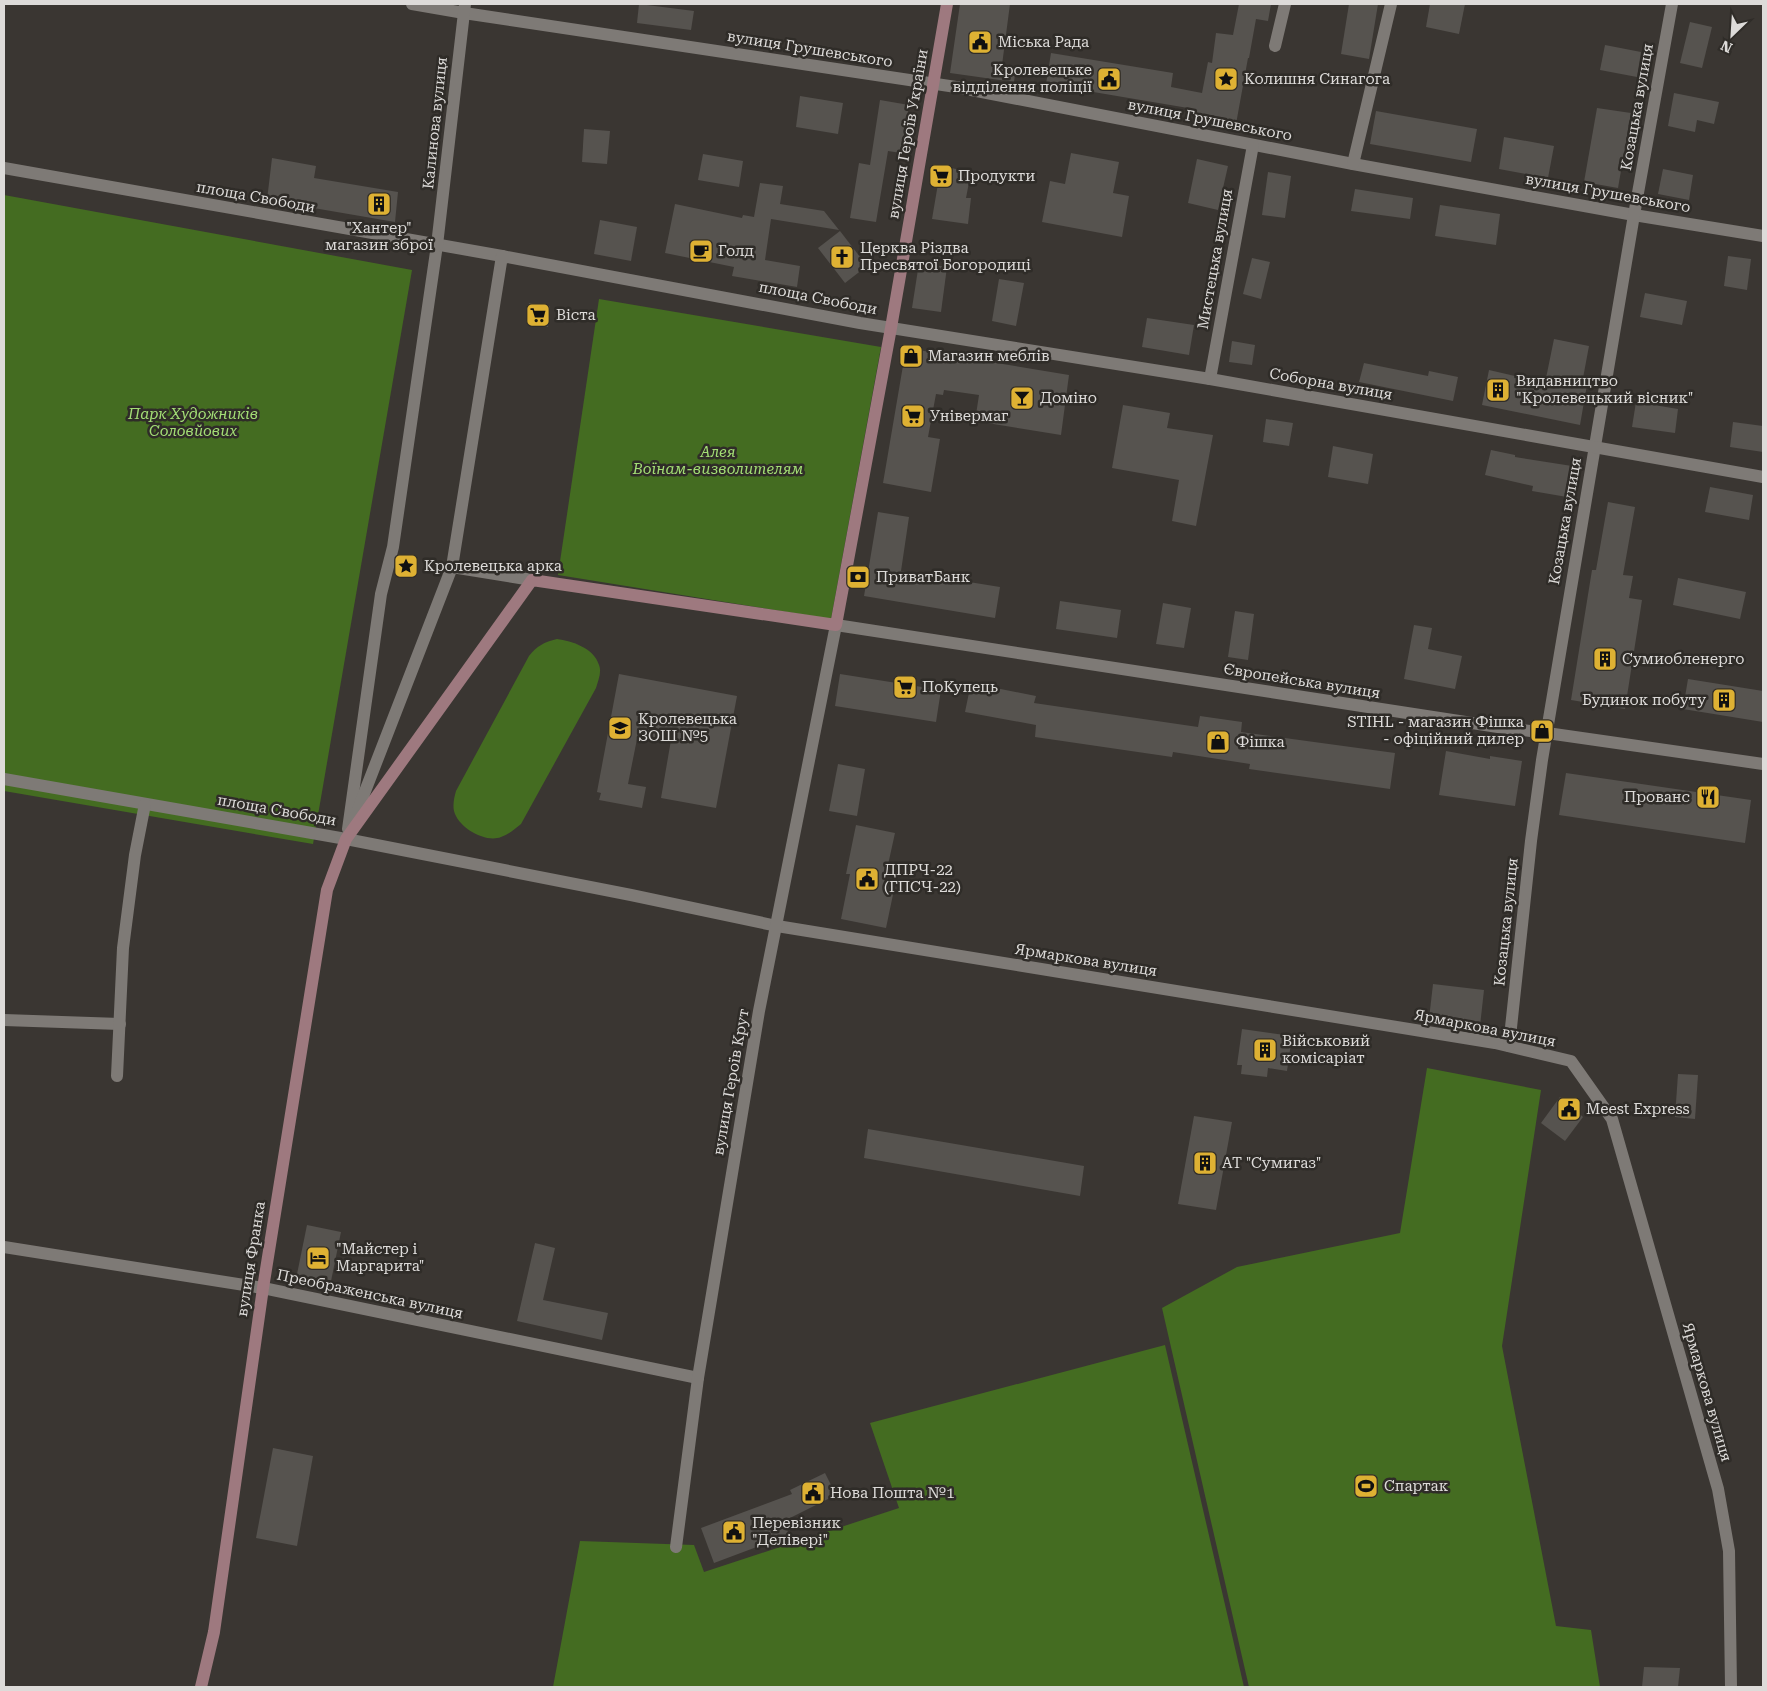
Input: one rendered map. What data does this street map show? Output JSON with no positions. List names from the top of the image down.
{
  "streets": {
    "main road": ["вулиця Героїв України", "площа Свободи", "вулиця Франка"],
    "street": [
      "вулиця Грушевського",
      "Козацька вулиця",
      "Калинова вулиця",
      "Мистецька вулиця",
      "Соборна вулиця",
      "Європейська вулиця",
      "Ярмаркова вулиця",
      "вулиця Героїв Крут",
      "Преображенська вулиця"
    ]
  },
  "crossings": [
    ["вулиця Грушевського", "Козацька вулиця"],
    ["вулиця Грушевського", "Калинова вулиця"],
    ["вулиця Грушевського", "вулиця Героїв України"],
    ["вулиця Грушевського", "Мистецька вулиця"],
    ["Козацька вулиця", "Соборна вулиця"],
    ["Козацька вулиця", "Європейська вулиця"],
    ["Козацька вулиця", "Ярмаркова вулиця"],
    ["Калинова вулиця", "площа Свободи"],
    ["Калинова вулиця", "Ярмаркова вулиця"],
    ["Калинова вулиця", "вулиця Франка"],
    ["вулиця Героїв України", "площа Свободи"],
    ["вулиця Героїв України", "Соборна вулиця"],
    ["площа Свободи", "Соборна вулиця"],
    ["площа Свободи", "Європейська вулиця"],
    ["площа Свободи", "Ярмаркова вулиця"],
    ["площа Свободи", "вулиця Героїв Крут"],
    ["площа Свободи", "вулиця Франка"],
    ["Мистецька вулиця", "Соборна вулиця"],
    ["Європейська вулиця", "вулиця Героїв Крут"],
    ["Ярмаркова вулиця", "вулиця Героїв Крут"],
    ["Ярмаркова вулиця", "вулиця Франка"],
    ["вулиця Героїв Крут", "Преображенська вулиця"],
    ["вулиця Франка", "Преображенська вулиця"]
  ],
  "parks": ["Парк Художників Соловйових", "Алея Воїнам-визволителям"],
  "places": {
    "public building": [
      "Міська Рада",
      "Кролевецьке відділення поліції",
      "ДПРЧ-22 (ГПСЧ-22)",
      "Meest Express",
      "Нова Пошта №1",
      "Перевізник \"Делівері\""
    ],
    "place": ["Колишня Синагога", "Кролевецька арка"],
    "supermarket": [
      "Продукти",
      "Віста",
      "Універмаг",
      "ПоКупець"
    ],
    "building": [
      "\"Хантер\" магазин зброї",
      "Видавництво \"Кролевецький вісник\"",
      "Сумиобленерго",
      "Будинок побуту",
      "Військовий комісаріат",
      "АТ \"Сумигаз\""
    ],
    "cafe": ["Голд"],
    "church": ["Церква Різдва Пресвятої Богородиці"],
    "shop": ["Магазин меблів", "STIHL - магазин Фішка - офіційний дилер", "Фішка"],
    "bar": ["Доміно"],
    "bank": ["ПриватБанк"],
    "school or university": ["Кролевецька ЗОШ №5"],
    "restaurant": ["Прованс"],
    "hotel": ["\"Майстер і Маргарита\""],
    "sports": ["Спартак"]
  },
  "north": "bottom left"
}
